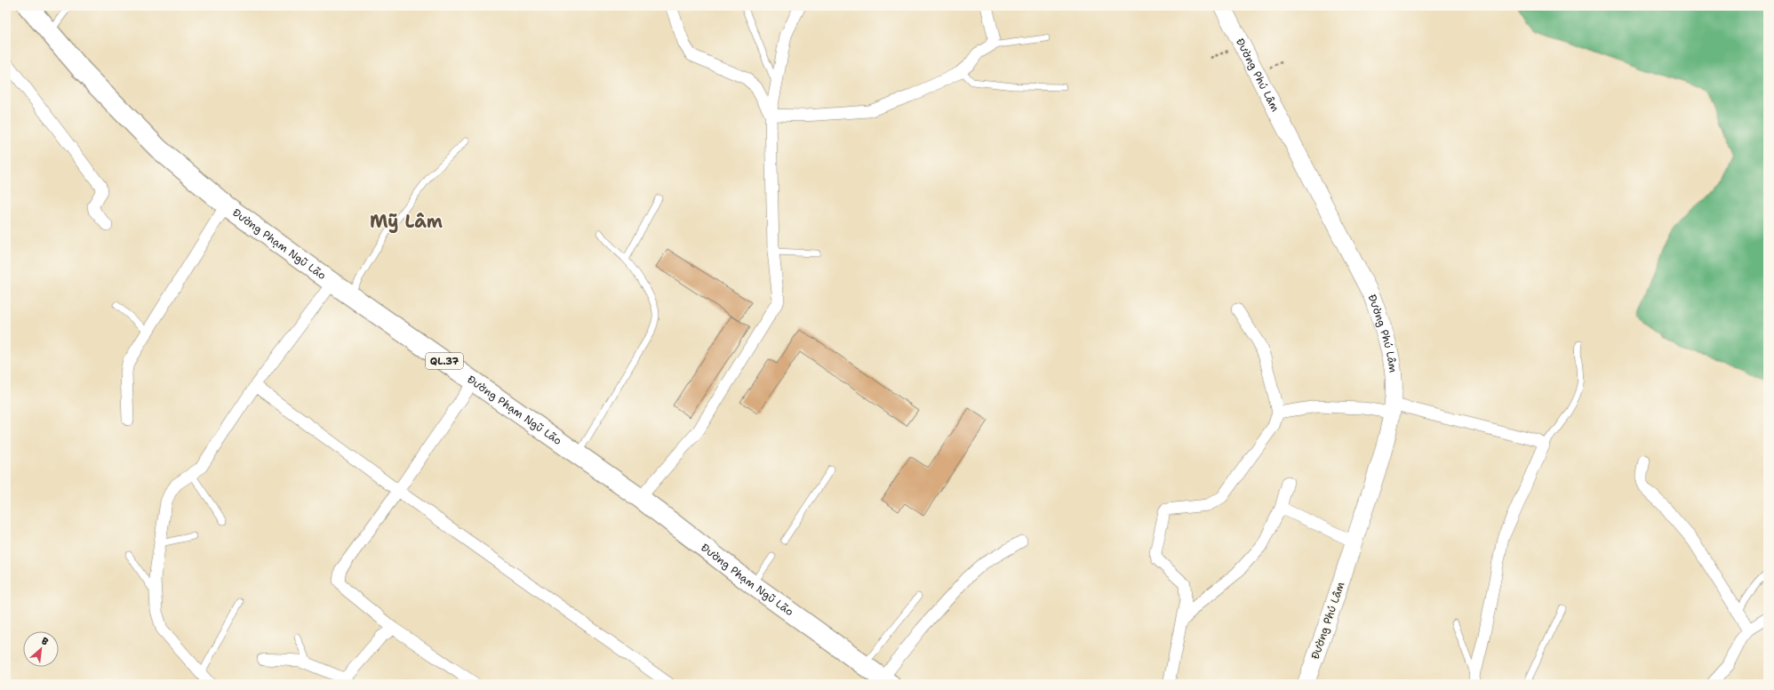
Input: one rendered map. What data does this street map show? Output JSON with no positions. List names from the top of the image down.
{
  "streets": {
    "highway": ["Đường Phạm Ngũ Lão", "QL.37"],
    "main road": ["Đường Phú Lâm"]
  },
  "districts": ["Mỹ Lâm"],
  "north": "top right"
}
